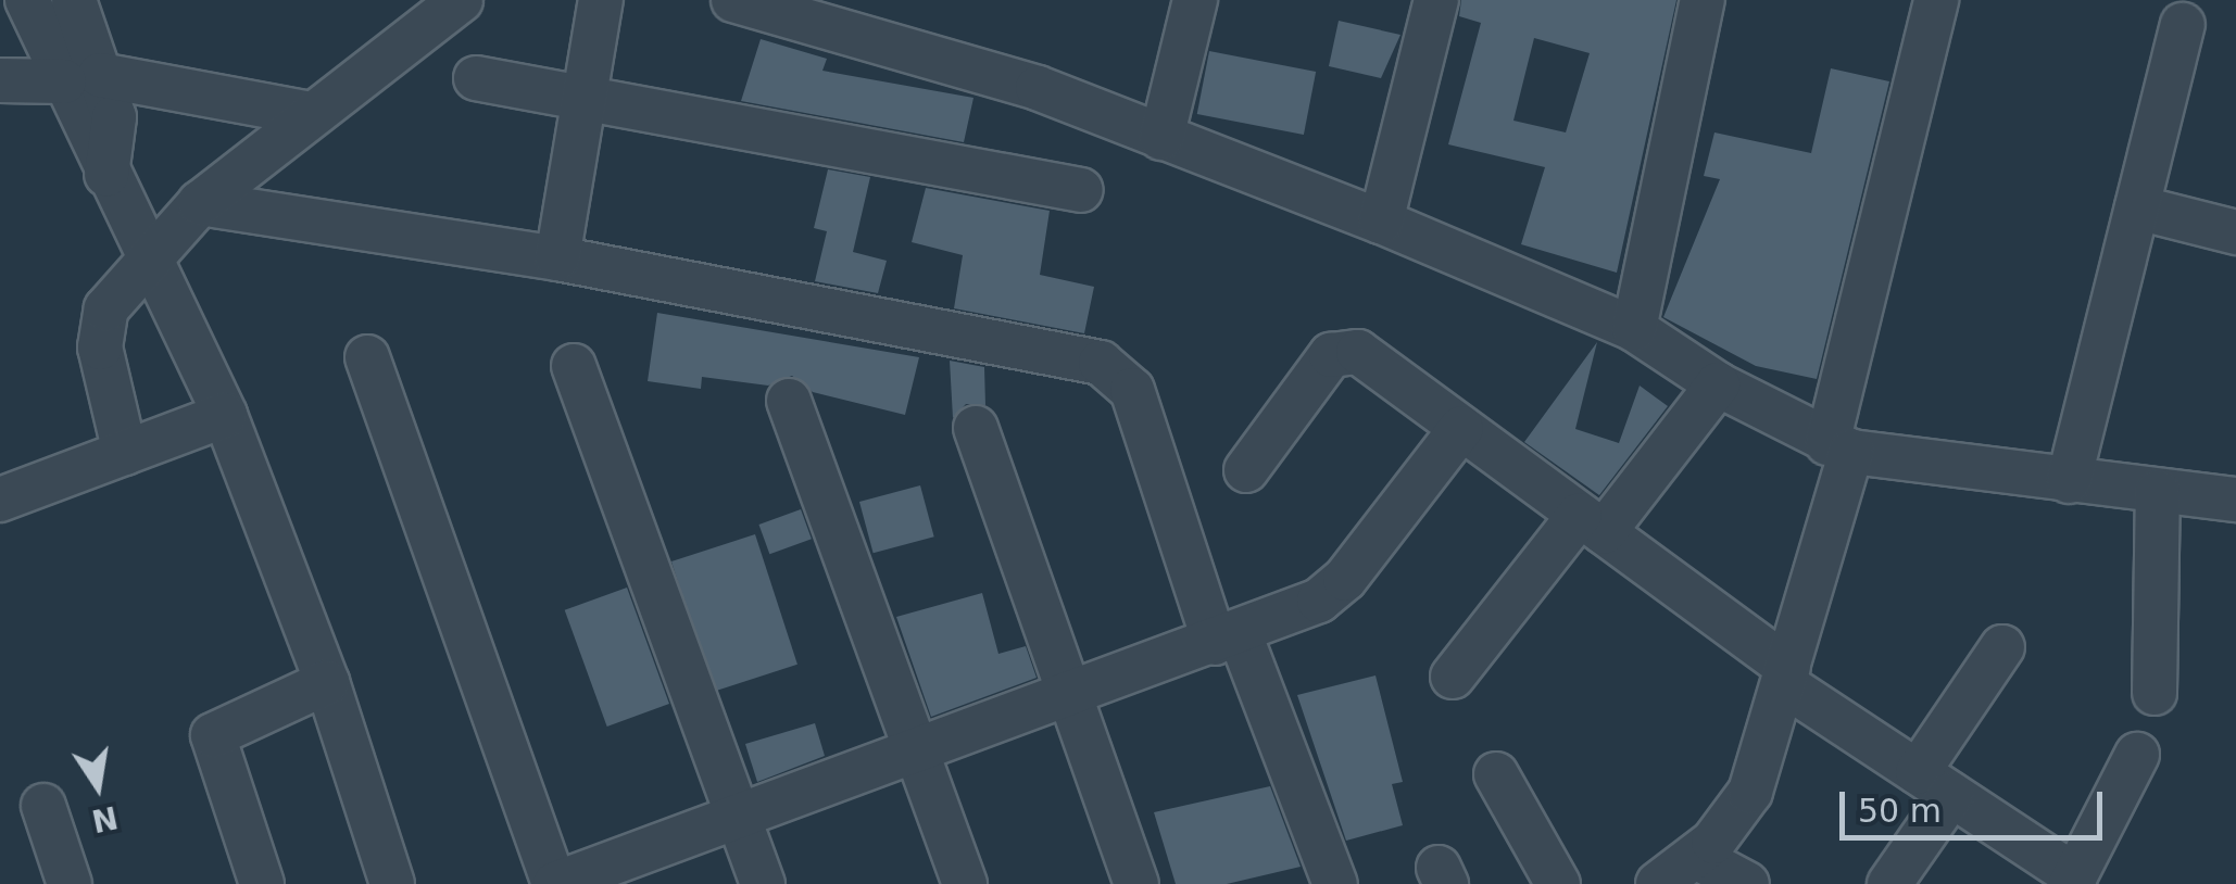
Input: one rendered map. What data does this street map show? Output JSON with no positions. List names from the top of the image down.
{
  "scale_bar": "50 m",
  "north": "bottom"
}
